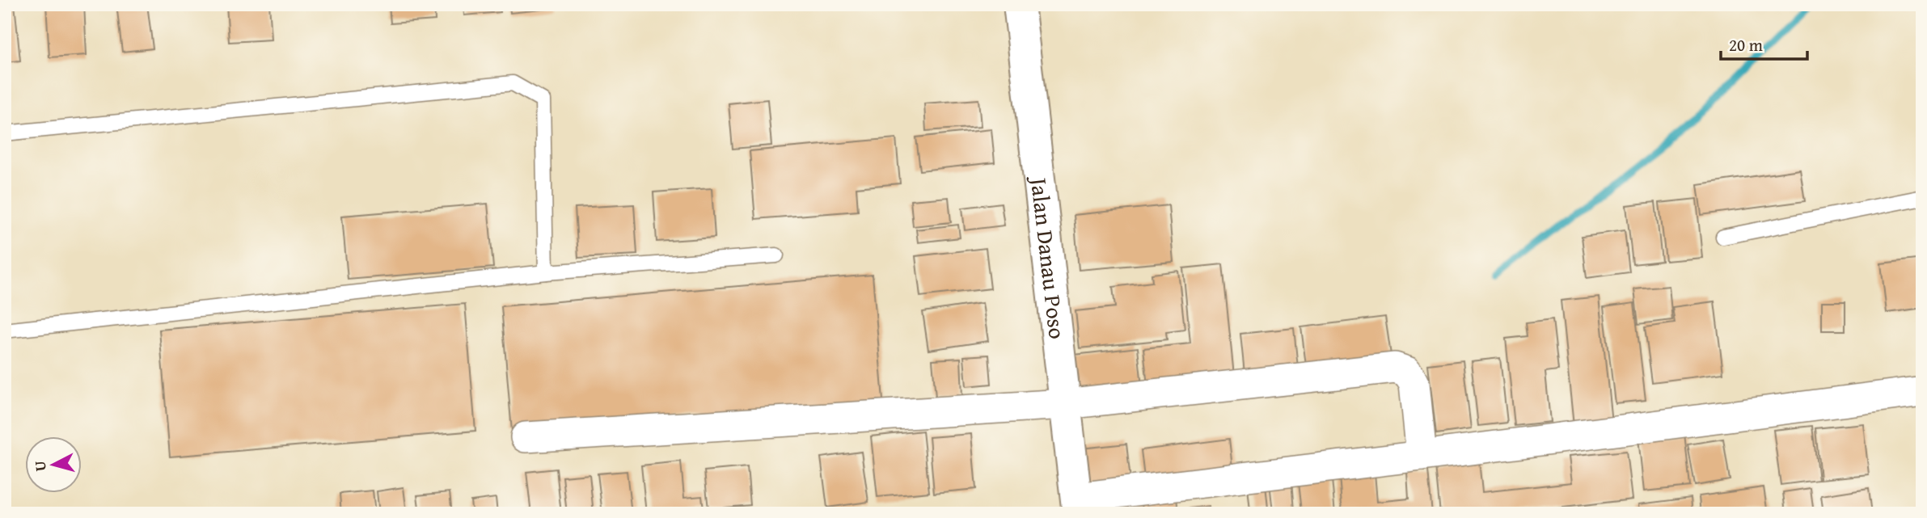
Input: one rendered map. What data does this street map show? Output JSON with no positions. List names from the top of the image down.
{
  "streets": {
    "street": ["Jalan Danau Poso"]
  },
  "scale_bar": "20 m",
  "north": "left"
}
